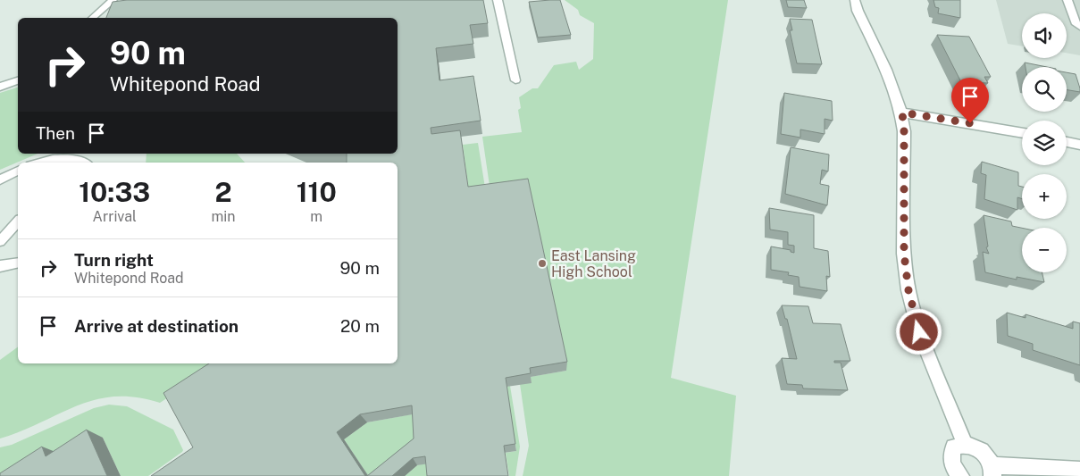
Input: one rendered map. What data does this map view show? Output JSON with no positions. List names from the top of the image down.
{
  "places": ["East Lansing High School"],
  "page": {
    "map_buttons": ["+", "−"],
    "turn": ["90 m", "Whitepond Road"],
    "then": "Then",
    "eta": [
      "10:33",
      "Arrival",
      "2",
      "min",
      "110",
      "m"
    ],
    "list": [
      {
        "name": "Turn right",
        "note": "Whitepond Road",
        "value": "90 m"
      },
      {
        "name": "Arrive at destination",
        "value": "20 m"
      }
    ]
  }
}
